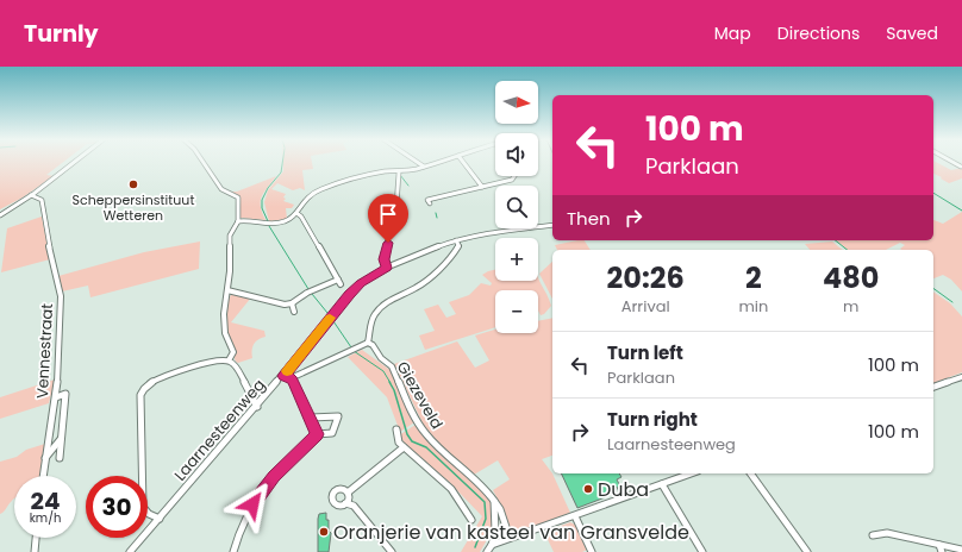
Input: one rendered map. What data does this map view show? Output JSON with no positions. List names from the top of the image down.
{
  "streets": {
    "street": ["Vennestraat", "Giezeveld", "Laarnesteenweg"]
  },
  "places": ["Scheppersinstituut Wetteren", "Duba", "Oranjerie van kasteel van Gransvelde"],
  "north": "right",
  "page": {
    "header": "Turnly",
    "nav": ["Map", "Directions", "Saved"],
    "map_buttons": ["+", "−"],
    "turn": ["100 m", "Parklaan"],
    "then": "Then",
    "eta": [
      "20:26",
      "Arrival",
      "2",
      "min",
      "480",
      "m"
    ],
    "list": [
      {
        "name": "Turn left",
        "note": "Parklaan",
        "value": "100 m"
      },
      {
        "name": "Turn right",
        "note": "Laarnesteenweg",
        "value": "100 m"
      }
    ],
    "speed": "24 km/h",
    "limit": "30"
  }
}
